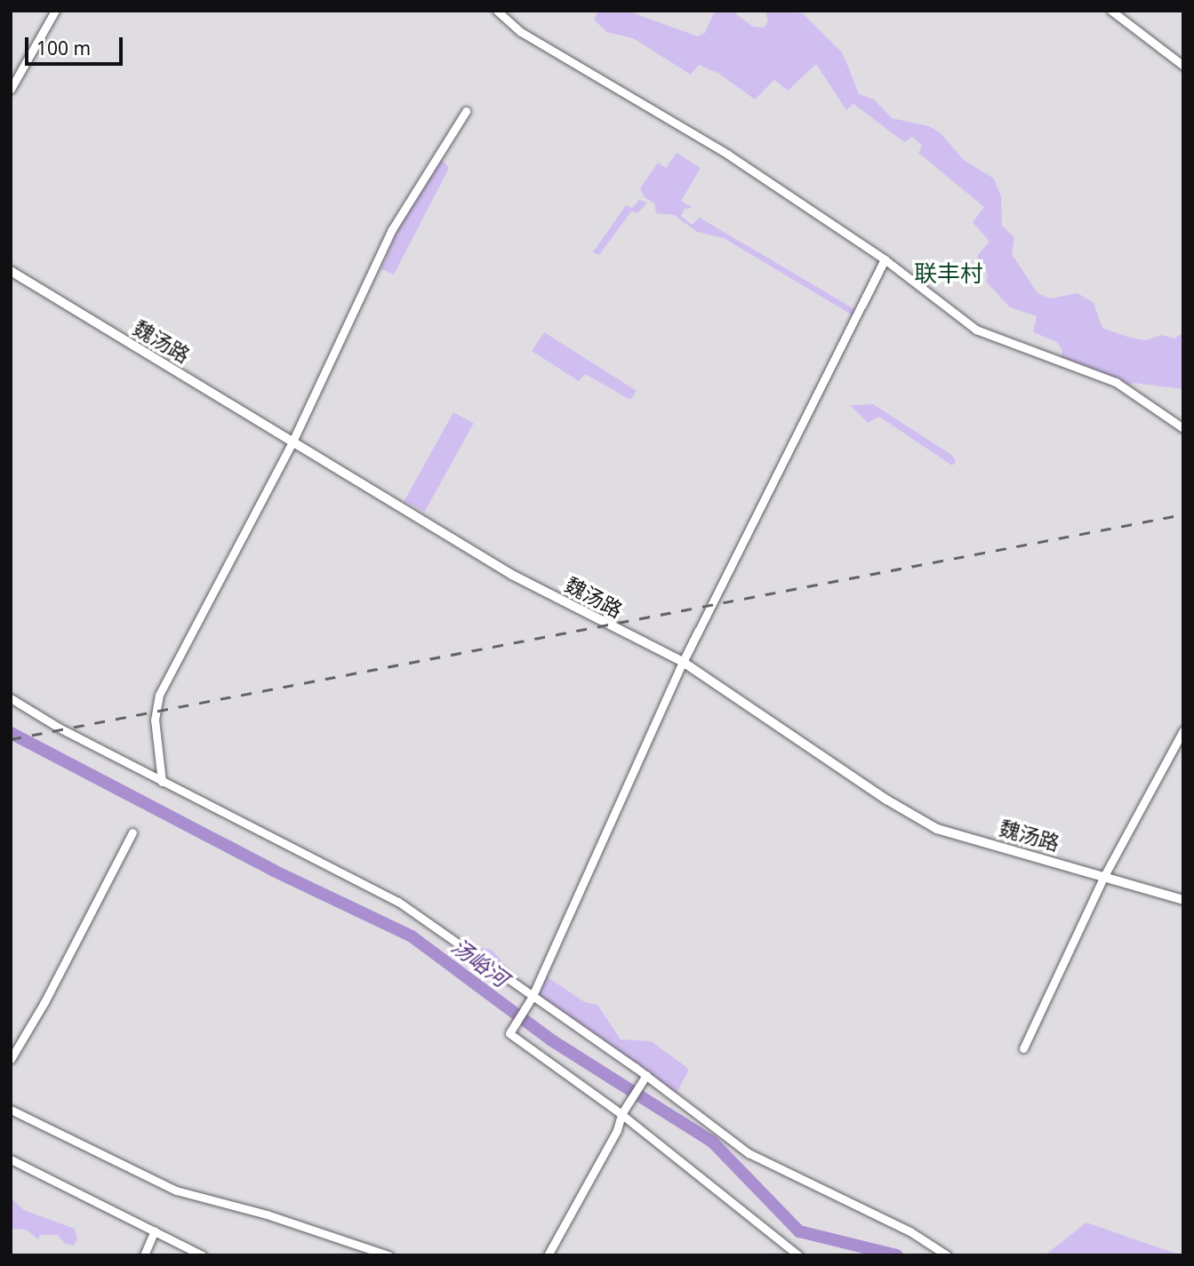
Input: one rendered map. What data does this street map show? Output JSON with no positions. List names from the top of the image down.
{
  "streets": {
    "street": ["魏汤路"]
  },
  "districts": ["联丰村"],
  "water": ["汤峪河"],
  "scale_bar": "100 m"
}
